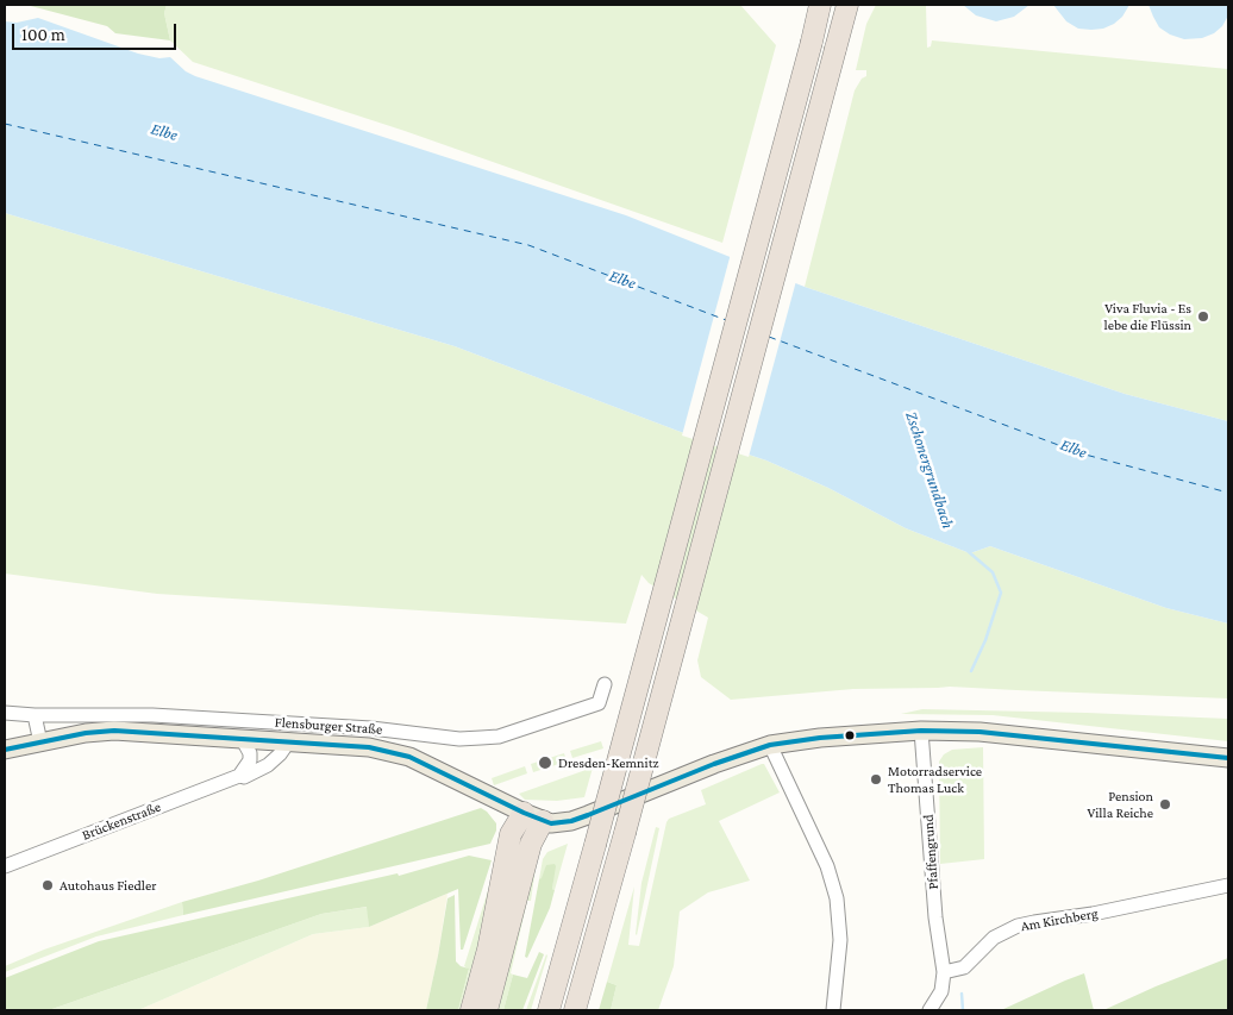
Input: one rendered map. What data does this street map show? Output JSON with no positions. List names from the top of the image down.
{
  "streets": {
    "street": [
      "Flensburger Straße",
      "Brückenstraße",
      "Pfaffengrund",
      "Am Kirchberg"
    ]
  },
  "crossings": [
    ["Pfaffengrund", "Am Kirchberg"]
  ],
  "water": ["Elbe", "Zschonergrundbach"],
  "places": [
    "Viva Fluvia - Es lebe die Flüssin",
    "Dresden-Kemnitz",
    "Motorradservice Thomas Luck",
    "Pension Villa Reiche",
    "Autohaus Fiedler"
  ],
  "scale_bar": "100 m"
}
